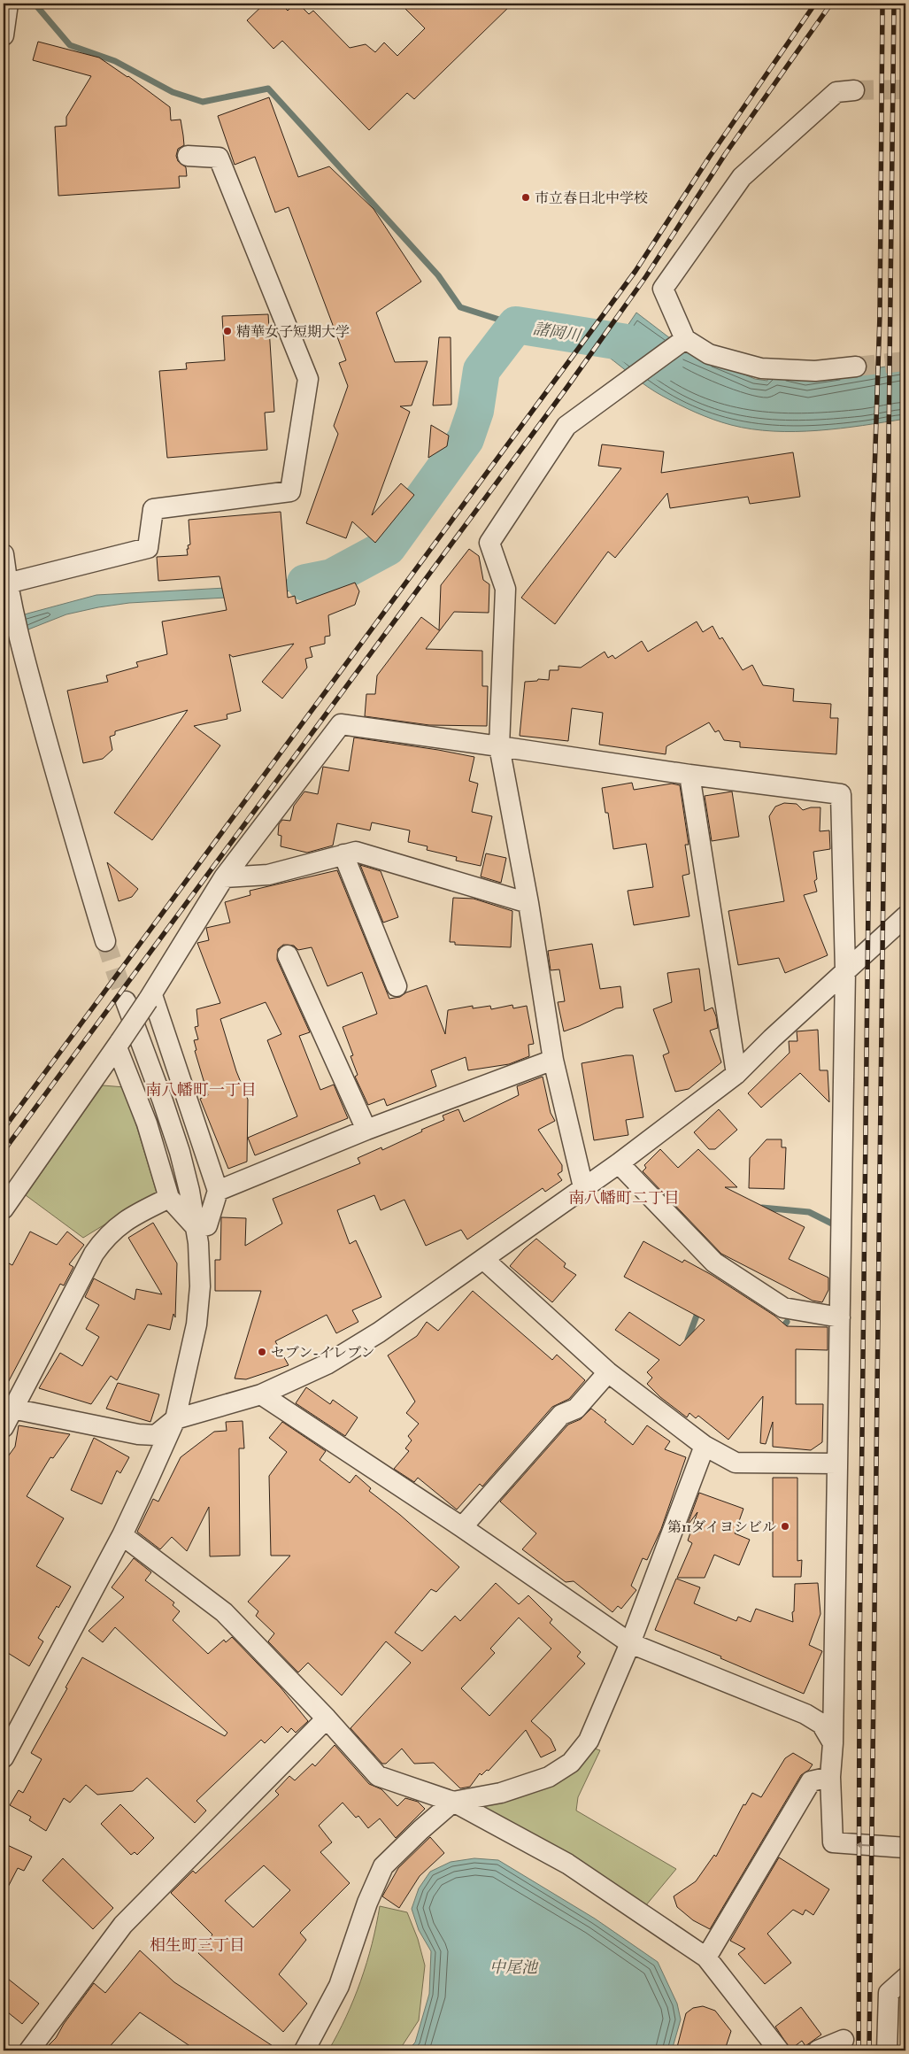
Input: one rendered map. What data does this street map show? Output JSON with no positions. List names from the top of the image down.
{
  "districts": ["南八幡町一丁目", "南八幡町二丁目", "相生町三丁目"],
  "water": ["諸岡川", "中尾池"],
  "places": [
    "市立春日北中学校",
    "精華女子短期大学",
    "セブン-イレブン",
    "第11ダイヨシビル"
  ]
}
